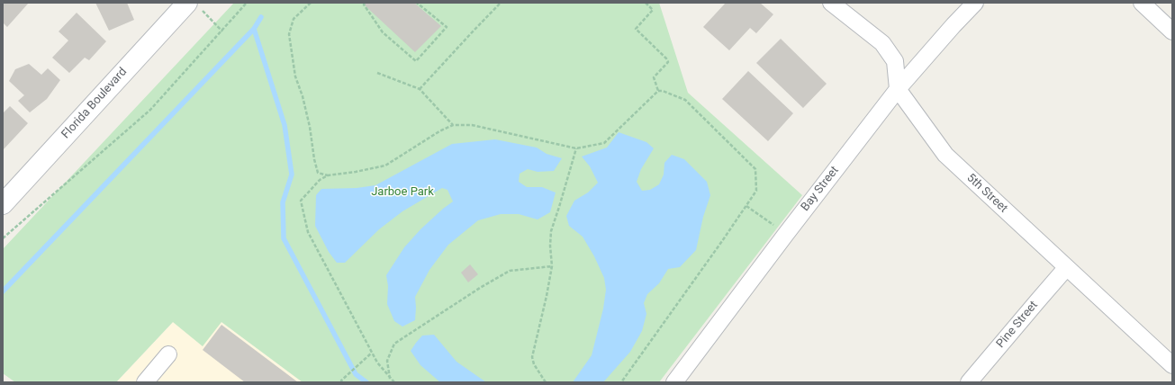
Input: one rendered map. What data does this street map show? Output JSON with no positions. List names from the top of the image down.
{
  "streets": {
    "street": [
      "Florida Boulevard",
      "Bay Street",
      "5th Street",
      "Pine Street"
    ]
  },
  "crossings": [
    ["Bay Street", "5th Street"],
    ["5th Street", "Pine Street"]
  ],
  "parks": ["Jarboe Park"]
}
